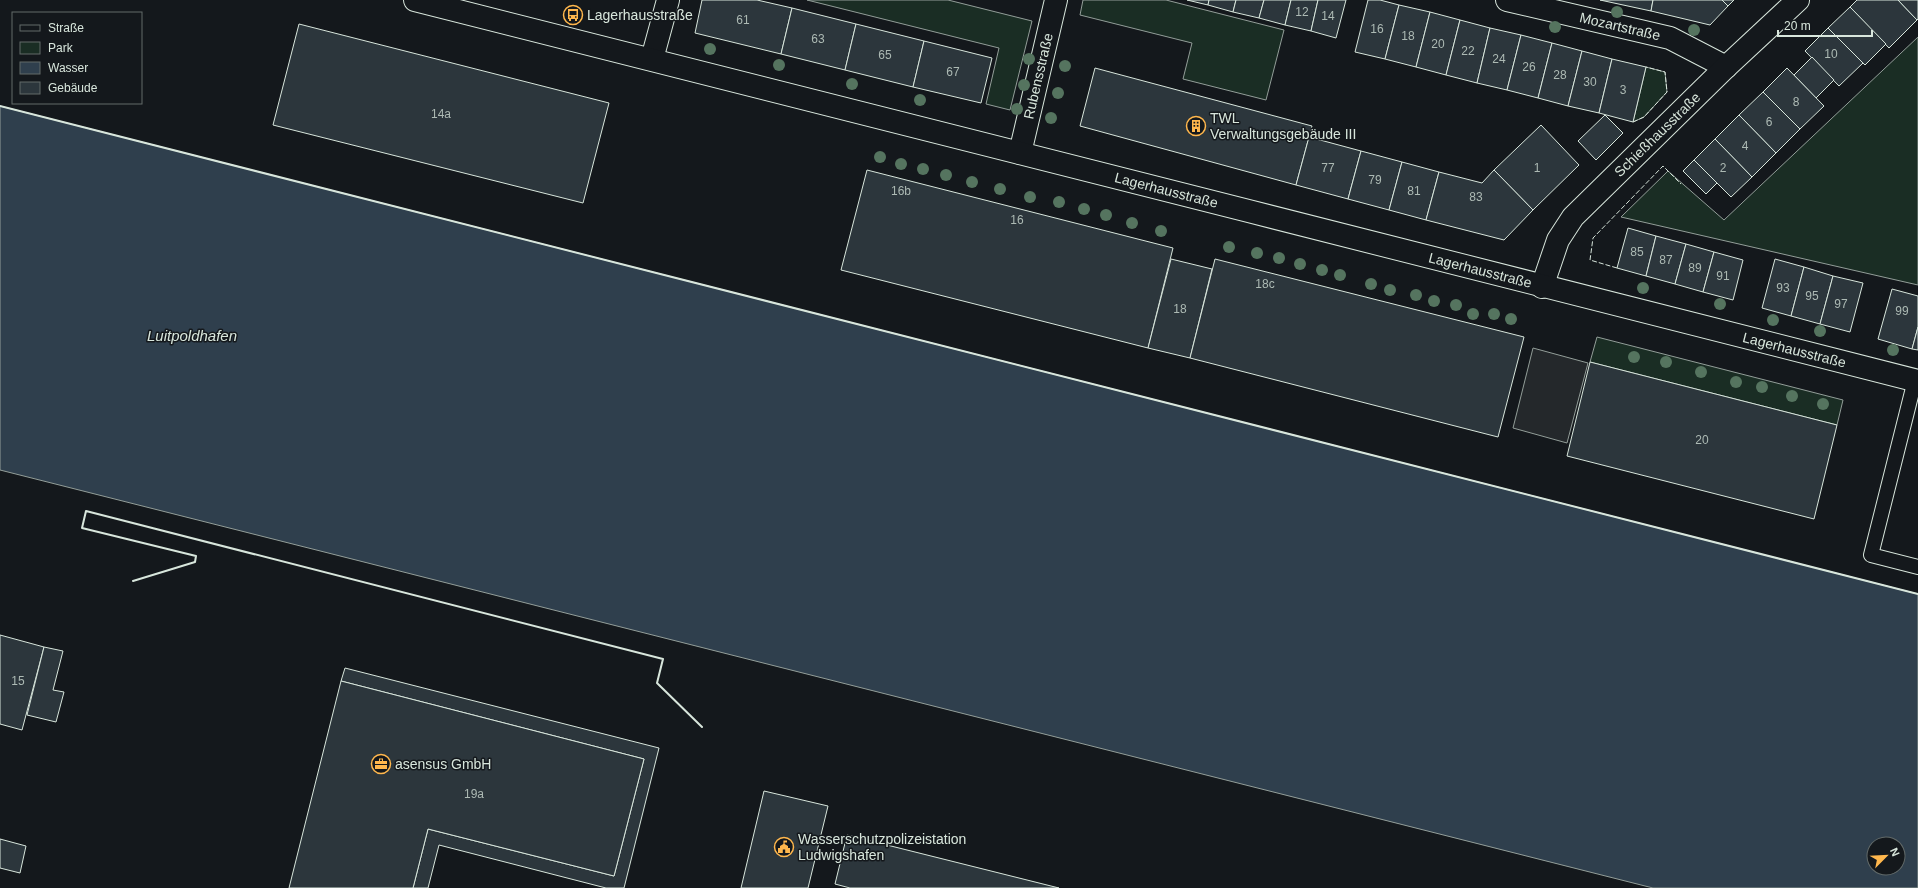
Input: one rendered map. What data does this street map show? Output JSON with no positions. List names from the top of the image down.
{
  "streets": {
    "street": [
      "Mozartstraße",
      "Rubensstraße",
      "Schießhausstraße",
      "Lagerhausstraße"
    ]
  },
  "crossings": [
    ["Mozartstraße", "Schießhausstraße"],
    ["Rubensstraße", "Lagerhausstraße"],
    ["Schießhausstraße", "Lagerhausstraße"]
  ],
  "water": ["Luitpoldhafen"],
  "places": {
    "bus stop": ["Lagerhausstraße"],
    "building": ["TWL Verwaltungsgebäude III"],
    "office": ["asensus GmbH"],
    "public building": ["Wasserschutzpolizeistation Ludwigshafen"]
  },
  "house_numbers": [
    "12",
    "14",
    "61",
    "16",
    "18",
    "63",
    "20",
    "22",
    "10",
    "65",
    "24",
    "26",
    "67",
    "28",
    "30",
    "3",
    "8",
    "14a",
    "6",
    "4",
    "77",
    "1",
    "2",
    "79",
    "16b",
    "81",
    "83",
    "16",
    "85",
    "87",
    "89",
    "91",
    "18c",
    "93",
    "95",
    "97",
    "18",
    "99",
    "20",
    "15",
    "19a"
  ],
  "legend": [
    "Straße",
    "Park",
    "Wasser",
    "Gebäude"
  ],
  "scale_bar": "20 m",
  "north": "top right"
}
